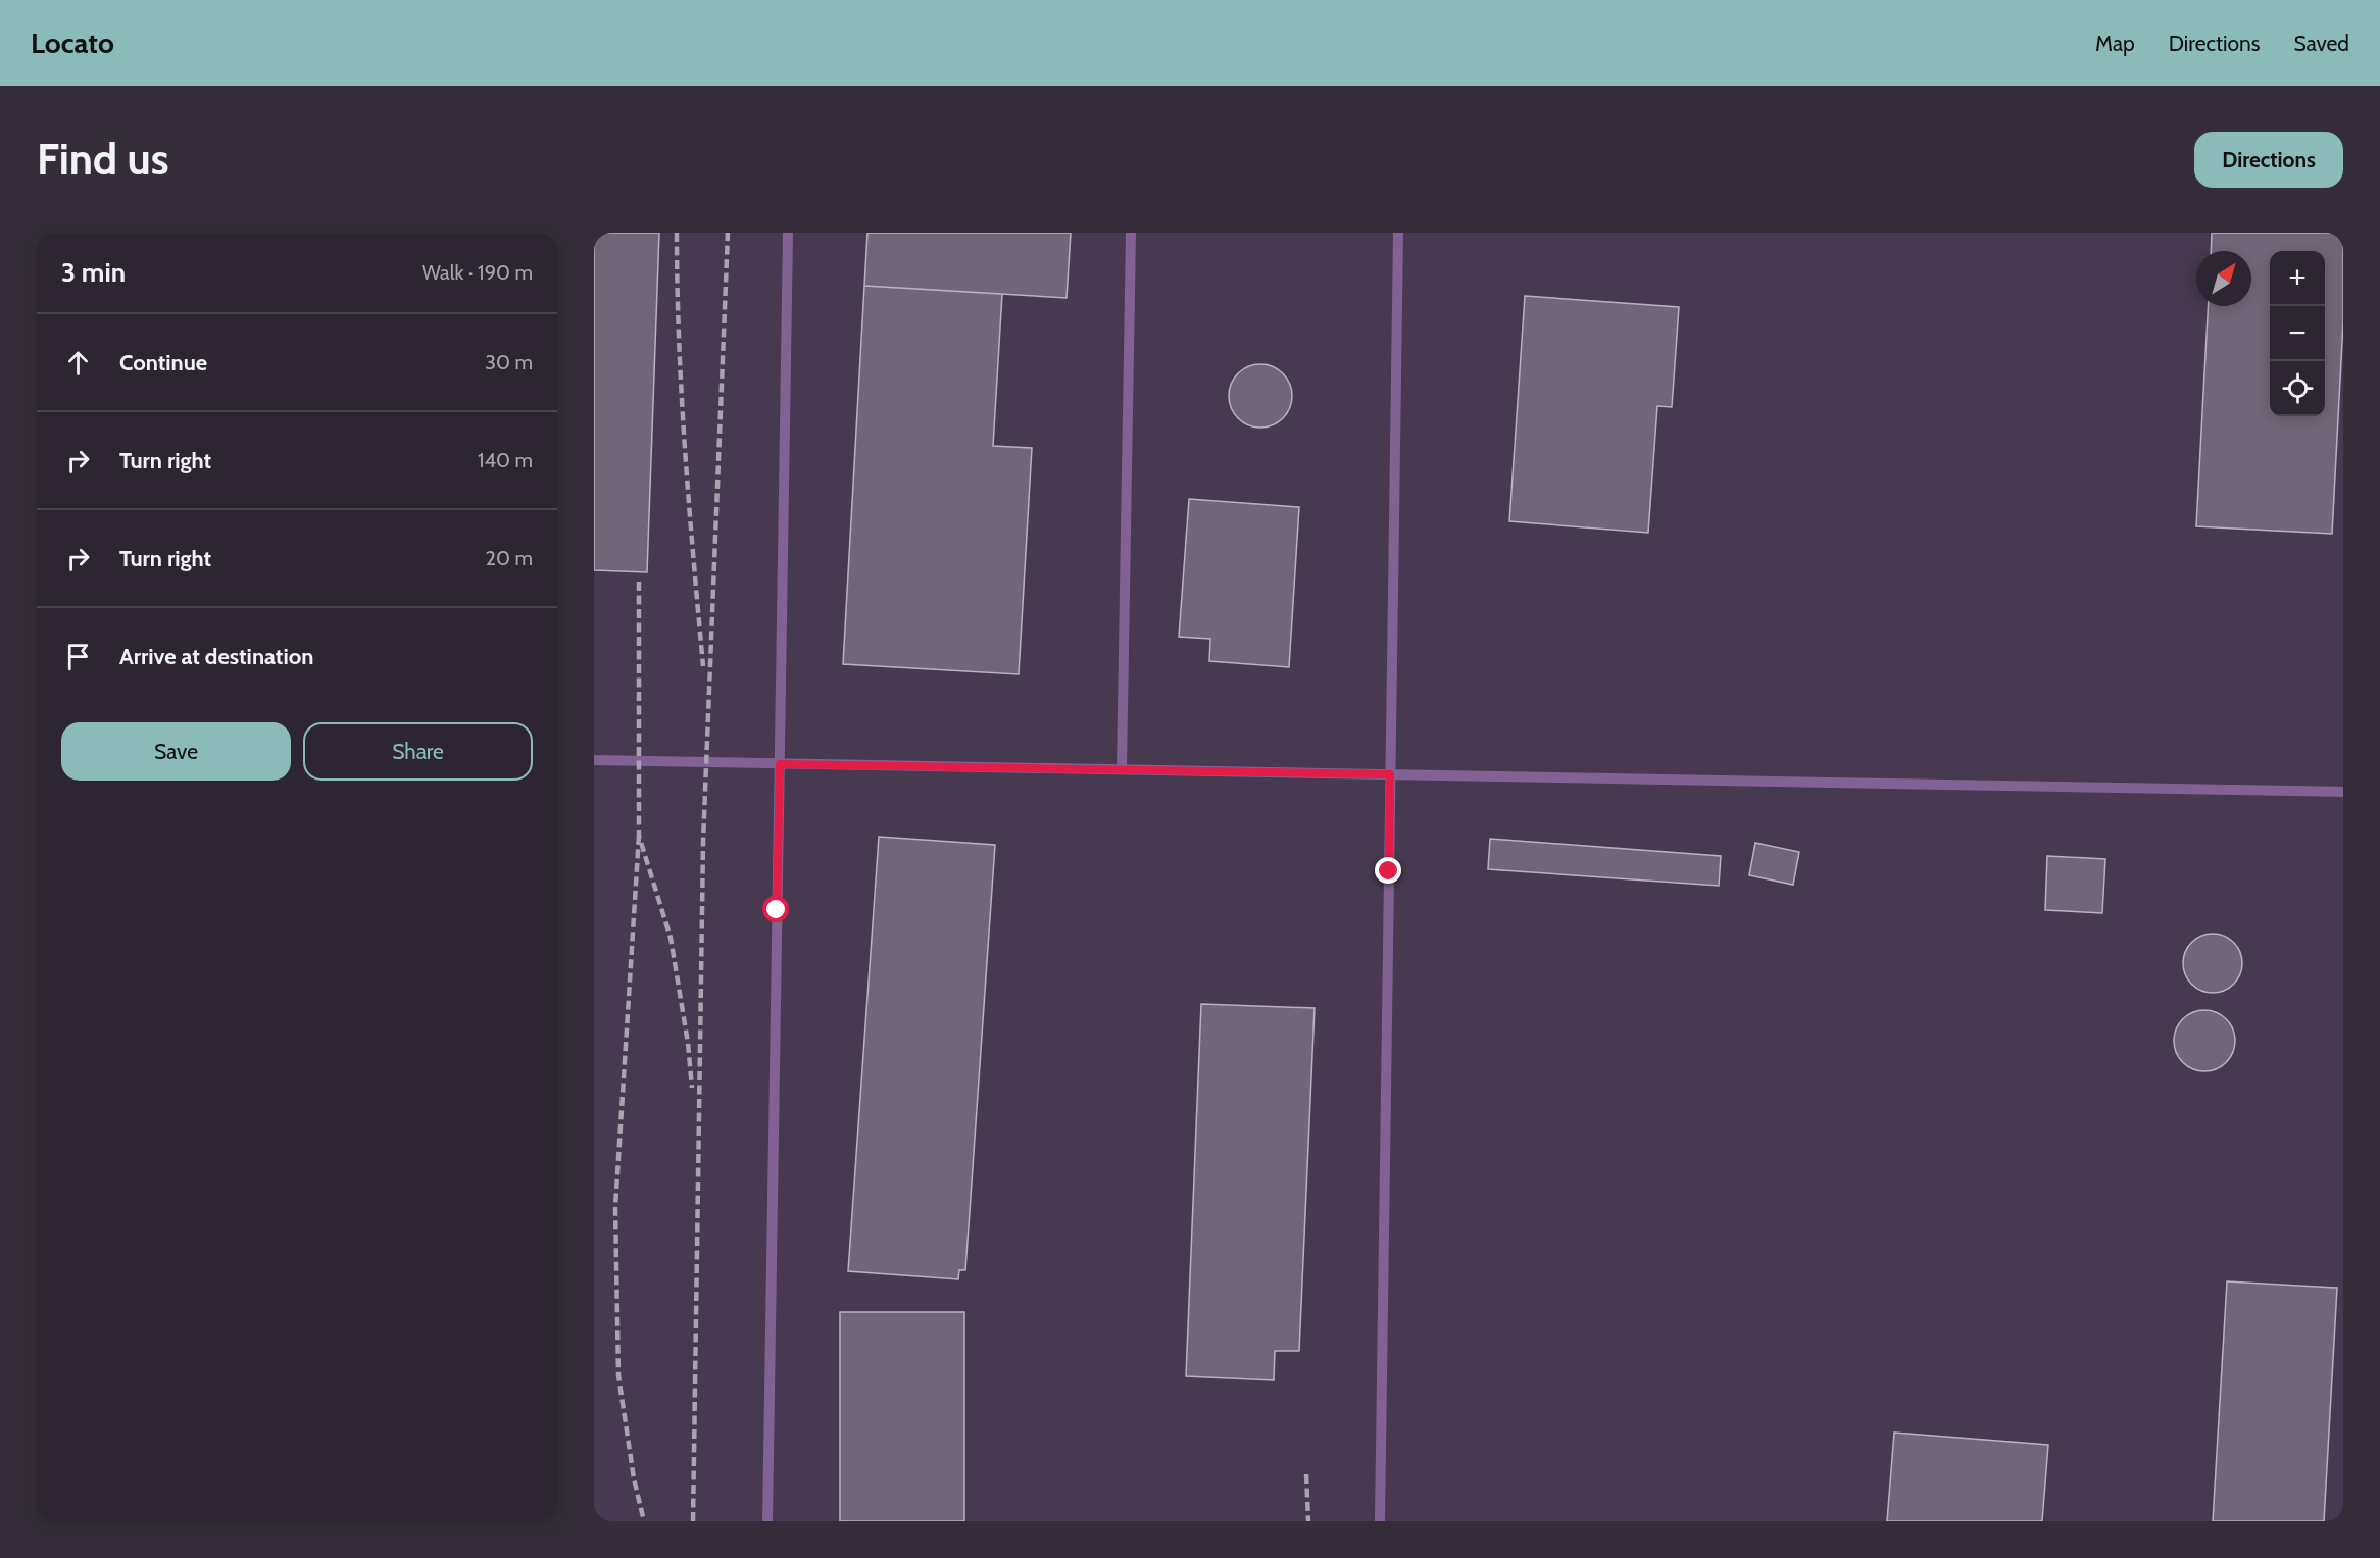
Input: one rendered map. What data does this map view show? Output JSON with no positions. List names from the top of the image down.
{
  "north": "top right",
  "page": {
    "header": "Locato",
    "nav": ["Map", "Directions", "Saved"],
    "buttons": [
      "Directions",
      ["Save", "Share"]
    ],
    "title": "Find us",
    "heading": ["3 min", "Walk · 190 m"],
    "map_buttons": ["+", "−"],
    "list": [
      ["Continue", "30 m"],
      ["Turn right", "140 m"],
      ["Turn right", "20 m"],
      "Arrive at destination"
    ]
  }
}
